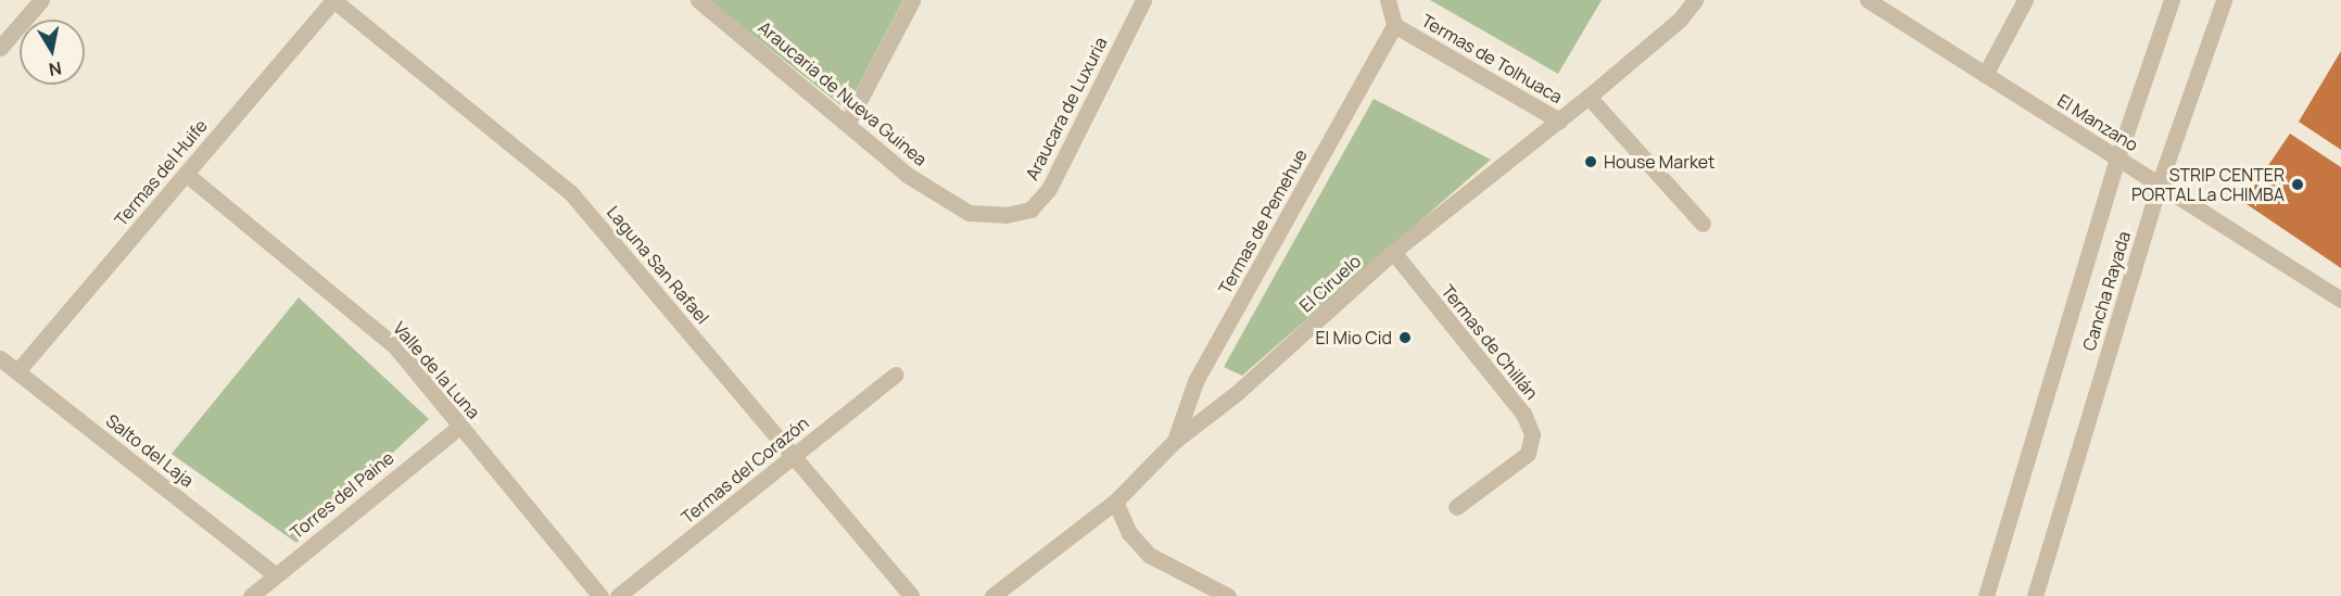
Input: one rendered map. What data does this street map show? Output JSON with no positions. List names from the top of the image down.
{
  "streets": {
    "street": [
      "Termas de Tolhuaca",
      "Araucaria de Nueva Guinea",
      "Araucara de Luxuria",
      "El Manzano",
      "Termas del Huife",
      "Termas de Pemehue",
      "Laguna San Rafael",
      "El Ciruelo",
      "Cancha Rayada",
      "Termas de Chillán",
      "Valle de la Luna",
      "Salto del Laja",
      "Termas del Corazón",
      "Torres del Paine"
    ]
  },
  "crossings": [
    ["Termas de Tolhuaca", "Termas de Pemehue"],
    ["Termas de Tolhuaca", "El Ciruelo"],
    ["Araucaria de Nueva Guinea", "Araucara de Luxuria"],
    ["El Manzano", "Cancha Rayada"],
    ["Termas del Huife", "Laguna San Rafael"],
    ["Termas del Huife", "Valle de la Luna"],
    ["Termas del Huife", "Salto del Laja"],
    ["Termas de Pemehue", "El Ciruelo"],
    ["Laguna San Rafael", "Termas del Corazón"],
    ["El Ciruelo", "Termas de Chillán"],
    ["Valle de la Luna", "Torres del Paine"],
    ["Salto del Laja", "Torres del Paine"]
  ],
  "places": ["House Market", "STRIP CENTER PORTAL La CHIMBA", "El Mio Cid"],
  "north": "bottom"
}
